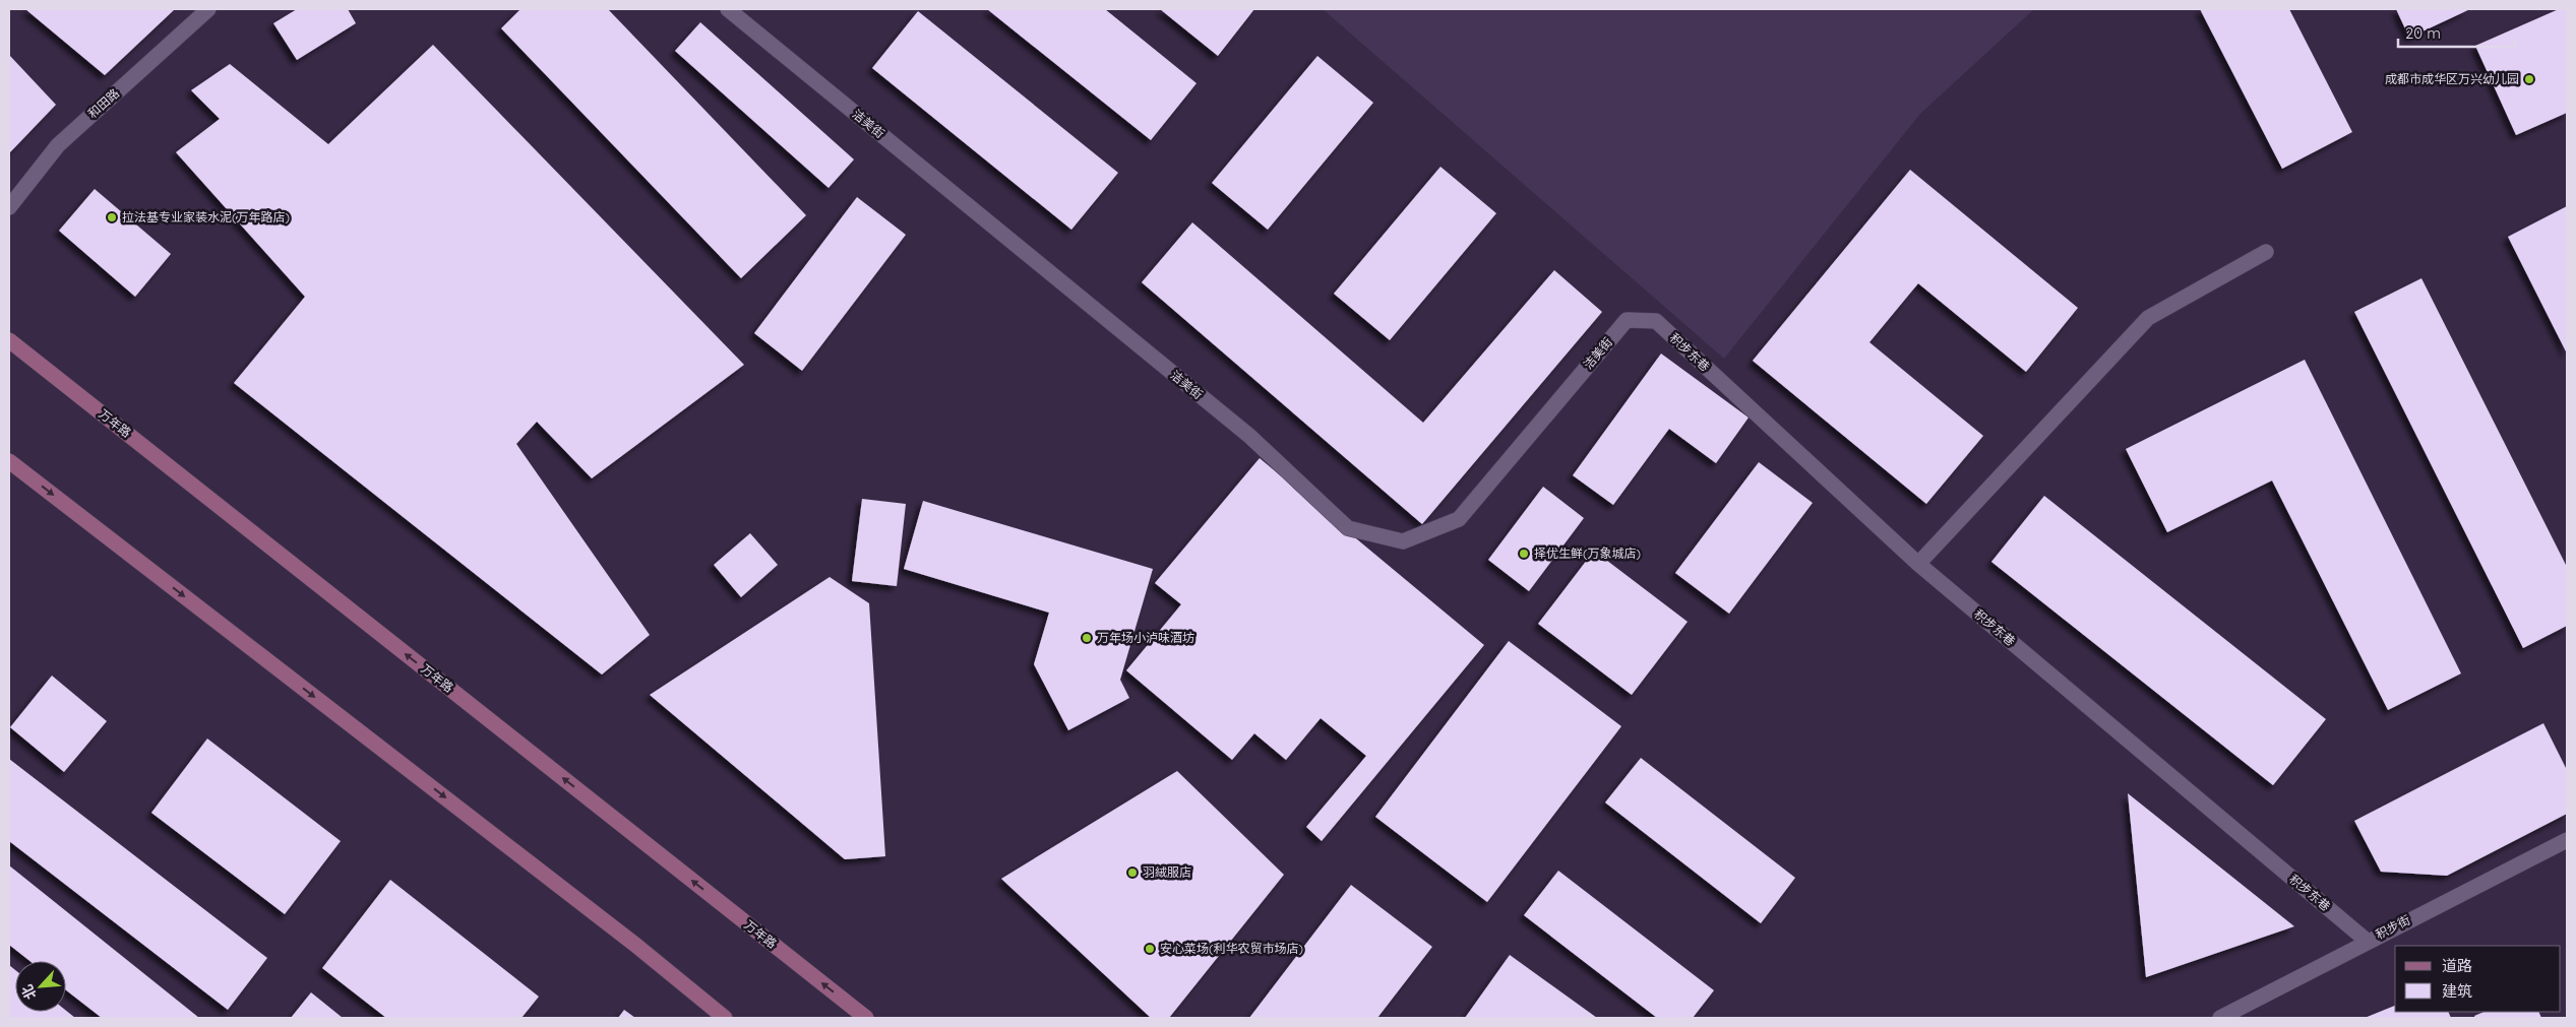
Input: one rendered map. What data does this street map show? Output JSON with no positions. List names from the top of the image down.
{
  "streets": {
    "main road": ["万年路"],
    "street": [
      "和田路",
      "洁美街",
      "积步东巷",
      "积步街"
    ]
  },
  "crossings": [
    ["洁美街", "积步东巷"],
    ["积步东巷", "积步街"]
  ],
  "places": [
    "成都市成华区万兴幼儿园",
    "拉法基专业家装水泥(万年路店)",
    "择优生鲜(万象城店)",
    "万年场小泸味酒坊",
    "羽絨服店",
    "安心菜场(利华农贸市场店)"
  ],
  "legend": ["道路", "建筑"],
  "scale_bar": "20 m",
  "north": "bottom left"
}
